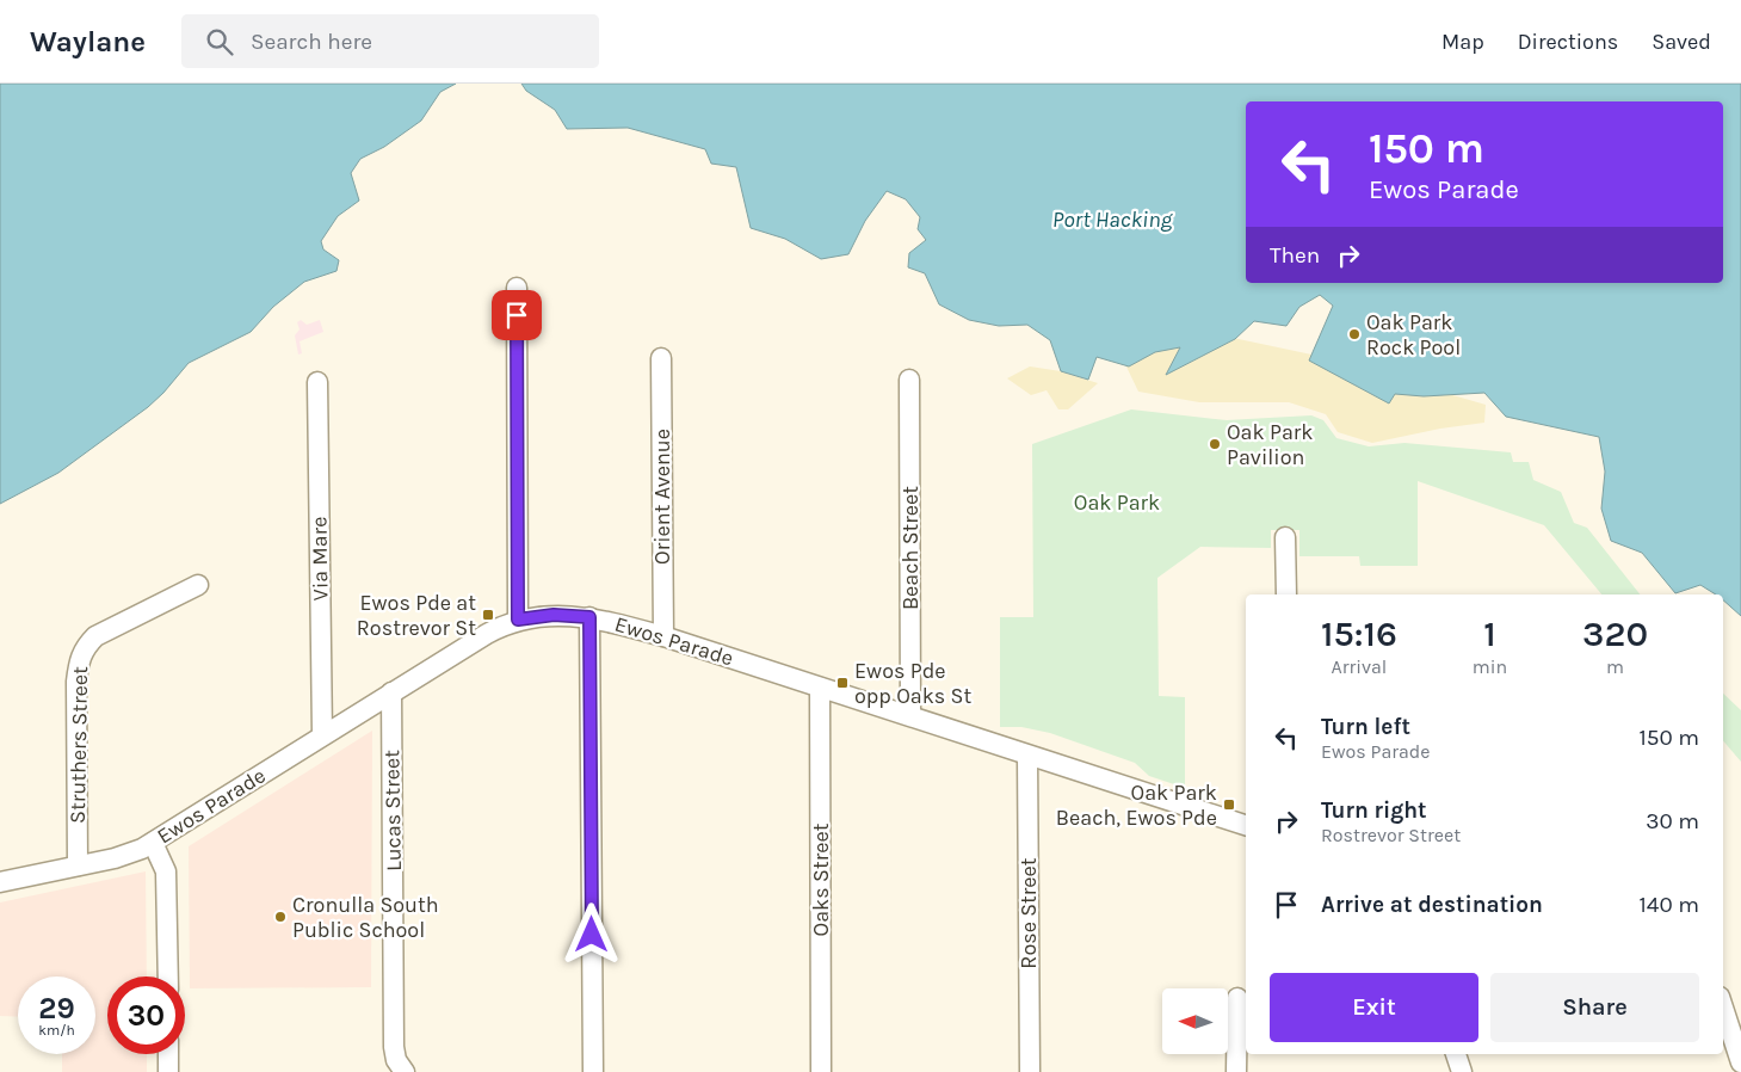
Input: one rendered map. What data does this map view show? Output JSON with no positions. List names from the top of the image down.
{
  "streets": {
    "street": [
      "Orient Avenue",
      "Beach Street",
      "Via Mare",
      "Ewos Parade",
      "Struthers Street",
      "Lucas Street",
      "Oaks Street",
      "Rose Street"
    ]
  },
  "crossings": [
    ["Orient Avenue", "Ewos Parade"],
    ["Beach Street", "Ewos Parade"],
    ["Via Mare", "Ewos Parade"],
    ["Ewos Parade", "Struthers Street"],
    ["Ewos Parade", "Lucas Street"],
    ["Ewos Parade", "Oaks Street"],
    ["Ewos Parade", "Rose Street"]
  ],
  "water": ["Port Hacking"],
  "parks": ["Oak Park"],
  "places": {
    "other": ["Oak Park Rock Pool", "Oak Park Pavilion", "Cronulla South Public School"],
    "transit": ["Ewos Pde at Rostrevor St", "Ewos Pde opp Oaks St", "Oak Park Beach, Ewos Pde"]
  },
  "north": "left",
  "page": {
    "header": "Waylane",
    "search": "Search here",
    "nav": ["Map", "Directions", "Saved"],
    "turn": ["150 m", "Ewos Parade"],
    "then": "Then",
    "eta": [
      "15:16",
      "Arrival",
      "1",
      "min",
      "320",
      "m"
    ],
    "list": [
      {
        "name": "Turn left",
        "note": "Ewos Parade",
        "value": "150 m"
      },
      {
        "name": "Turn right",
        "note": "Rostrevor Street",
        "value": "30 m"
      },
      {
        "name": "Arrive at destination",
        "value": "140 m"
      }
    ],
    "buttons": ["Exit", "Share"],
    "speed": "29 km/h",
    "limit": "30"
  }
}
